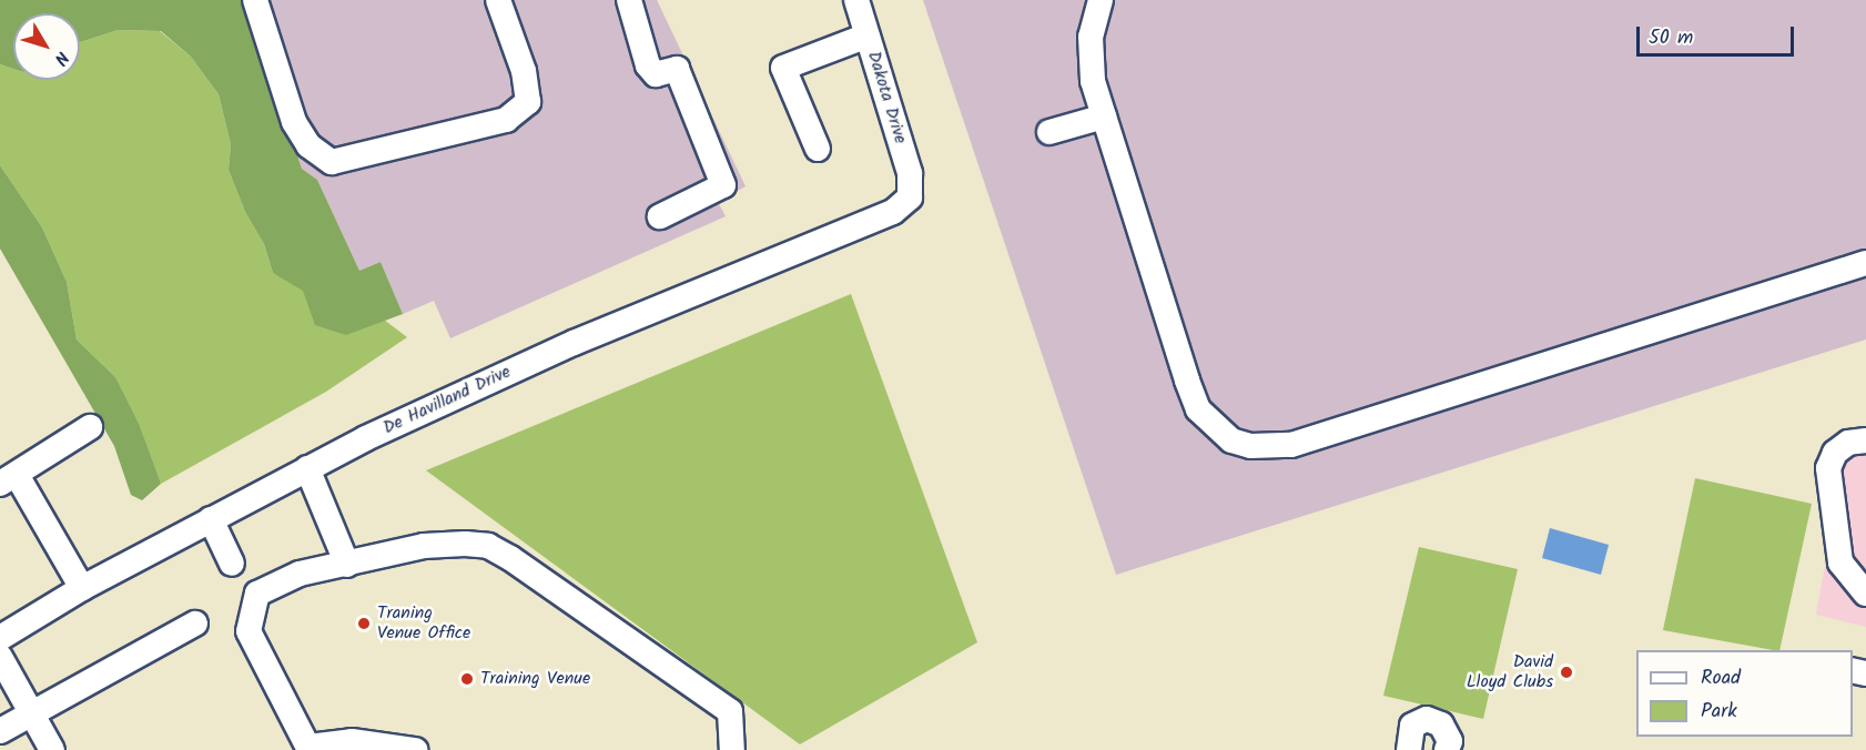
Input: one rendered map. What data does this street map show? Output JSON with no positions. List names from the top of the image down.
{
  "streets": {
    "street": ["Dakota Drive", "De Havilland Drive"]
  },
  "crossings": [
    ["Dakota Drive", "De Havilland Drive"]
  ],
  "places": ["Traning Venue Office", "David Lloyd Clubs", "Training Venue"],
  "legend": ["Road", "Park"],
  "scale_bar": "50 m",
  "north": "bottom right"
}
